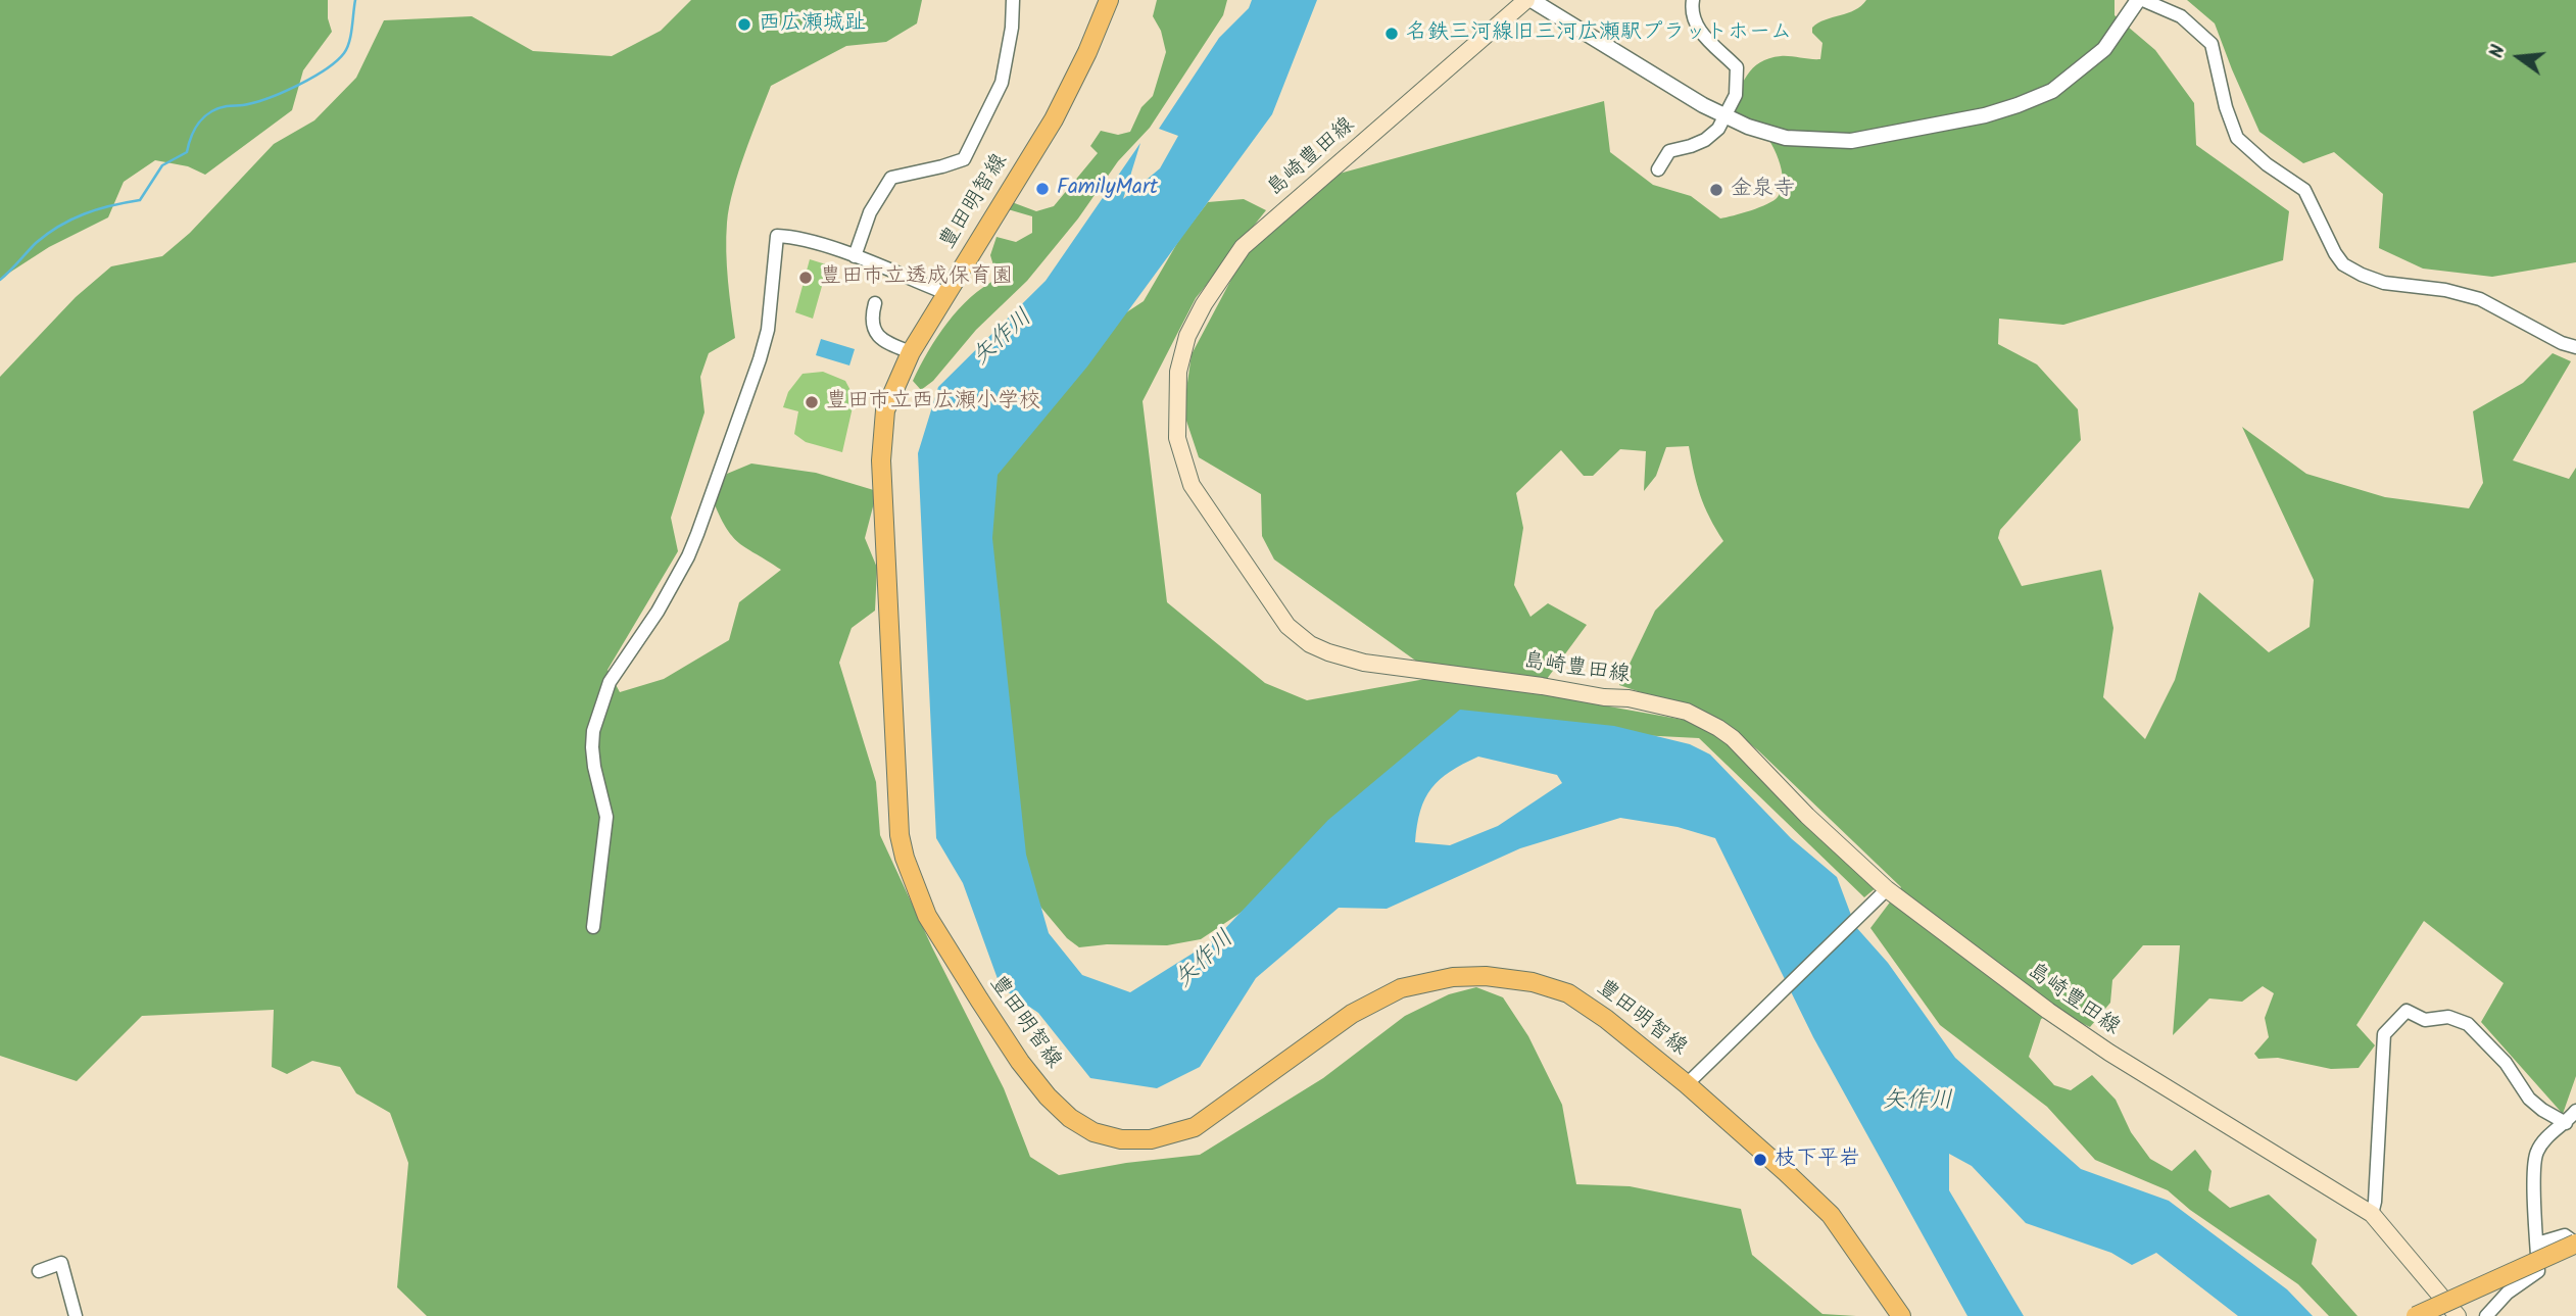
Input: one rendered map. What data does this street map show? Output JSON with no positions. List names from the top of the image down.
{
  "streets": {
    "main road": ["島崎豊田線", "豊田明智線"]
  },
  "water": ["矢作川"],
  "places": [
    "西広瀬城趾",
    "名鉄三河線旧三河広瀬駅プラットホーム",
    "FamilyMart",
    "金泉寺",
    "豊田市立透成保育園",
    "豊田市立西広瀬小学校",
    "枝下平岩"
  ],
  "north": "left"
}
